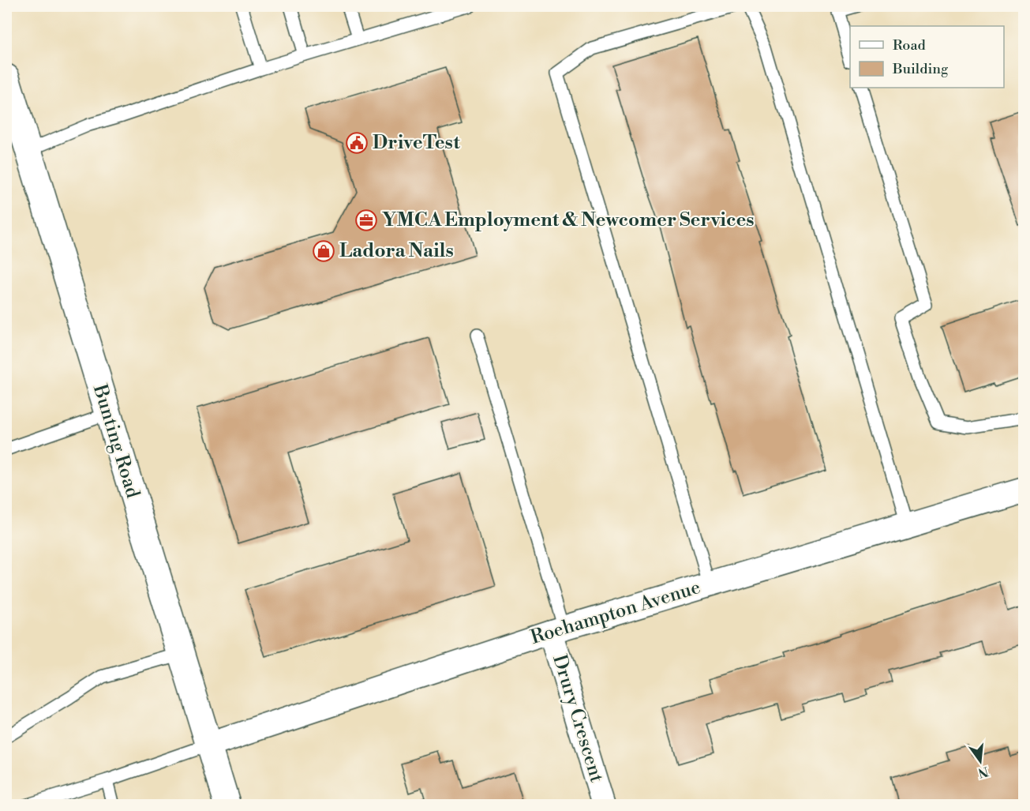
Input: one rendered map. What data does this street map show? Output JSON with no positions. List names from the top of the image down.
{
  "streets": {
    "main road": ["Bunting Road"],
    "street": ["Roehampton Avenue", "Drury Crescent"]
  },
  "crossings": [
    ["Bunting Road", "Roehampton Avenue"],
    ["Roehampton Avenue", "Drury Crescent"]
  ],
  "places": {
    "public building": ["DriveTest"],
    "office": ["YMCA Employment & Newcomer Services"],
    "shop": ["Ladora Nails"]
  },
  "legend": ["Road", "Building"],
  "north": "bottom"
}
